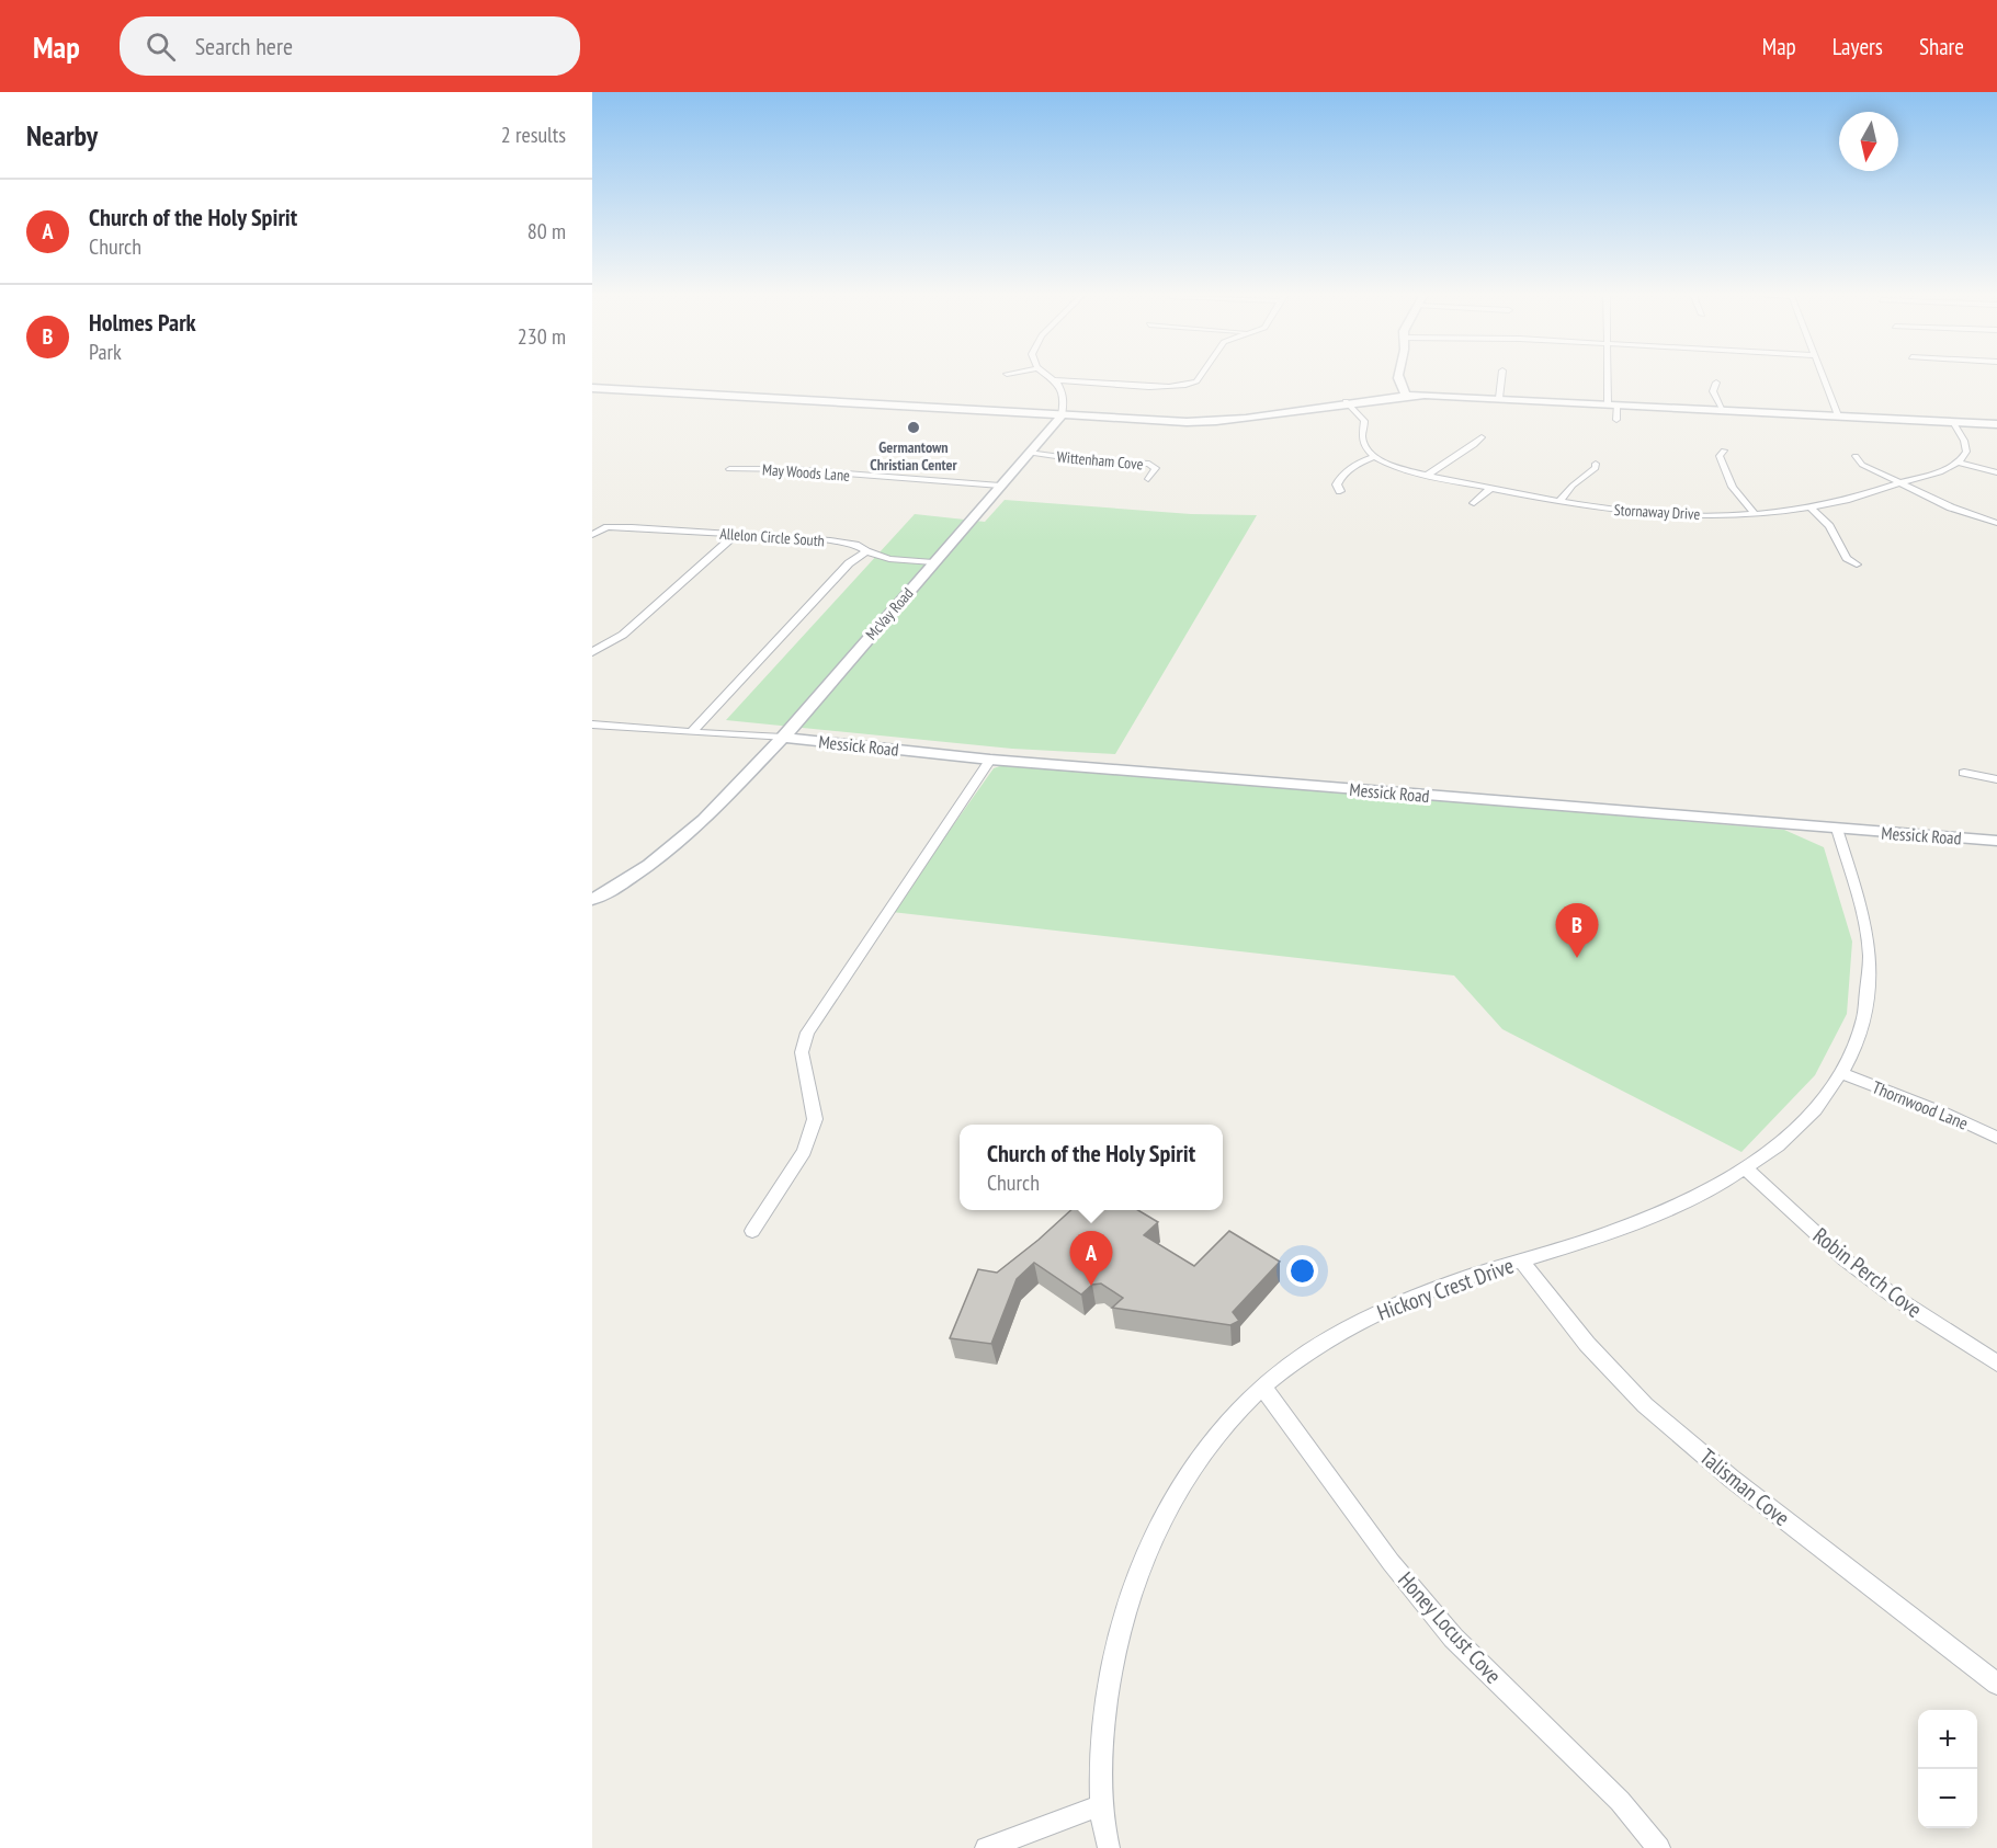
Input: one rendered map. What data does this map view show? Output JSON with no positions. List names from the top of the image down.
{
  "streets": {
    "street": [
      "Wittenham Cove",
      "May Woods Lane",
      "Stornaway Drive",
      "Allelon Circle South",
      "McVay Road",
      "Messick Road",
      "Thornwood Lane",
      "Robin Perch Cove",
      "Hickory Crest Drive",
      "Talisman Cove",
      "Honey Locust Cove"
    ]
  },
  "crossings": [
    ["Wittenham Cove", "McVay Road"],
    ["May Woods Lane", "McVay Road"],
    ["Allelon Circle South", "McVay Road"],
    ["McVay Road", "Messick Road"],
    ["Messick Road", "Hickory Crest Drive"],
    ["Thornwood Lane", "Hickory Crest Drive"],
    ["Robin Perch Cove", "Hickory Crest Drive"],
    ["Hickory Crest Drive", "Talisman Cove"],
    ["Hickory Crest Drive", "Honey Locust Cove"]
  ],
  "places": ["Germantown Christian Center"],
  "north": "bottom",
  "page": {
    "header": "Map",
    "search": "Search here",
    "nav": ["Map", "Layers", "Share"],
    "heading": ["Nearby", "2 results"],
    "list": [
      {
        "mark": "A",
        "name": "Church of the Holy Spirit",
        "note": "Church",
        "value": "80 m"
      },
      {
        "mark": "B",
        "name": "Holmes Park",
        "note": "Park",
        "value": "230 m"
      }
    ],
    "pins": ["B", "A"],
    "popup": ["Church of the Holy Spirit", "Church"],
    "map_buttons": ["+", "−"]
  }
}
